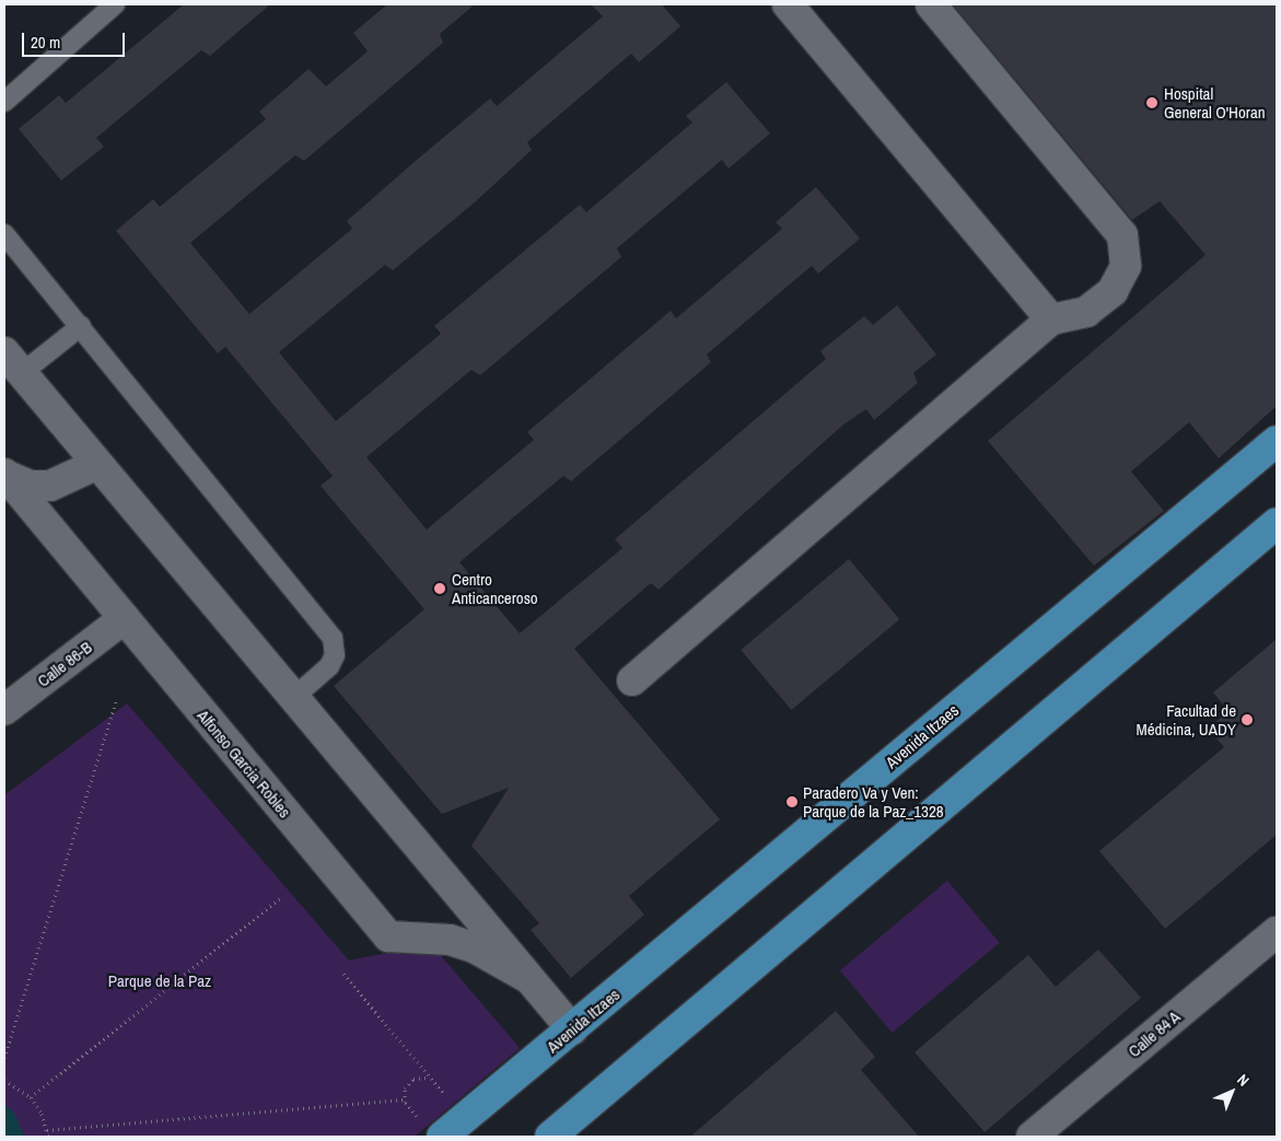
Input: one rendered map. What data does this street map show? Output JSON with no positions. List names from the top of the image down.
{
  "streets": {
    "main road": ["Avenida Itzaes"],
    "street": ["Calle 86-B", "Alfonso Garcia Robles", "Calle 84 A"]
  },
  "crossings": [
    ["Calle 86-B", "Alfonso Garcia Robles"],
    ["Avenida Itzaes", "Alfonso Garcia Robles"]
  ],
  "parks": ["Parque de la Paz"],
  "places": [
    "Hospital General O'Horan",
    "Centro Anticanceroso",
    "Facultad de Médicina, UADY",
    "Paradero Va y Ven: Parque de la Paz_1328"
  ],
  "scale_bar": "20 m",
  "north": "top right"
}
